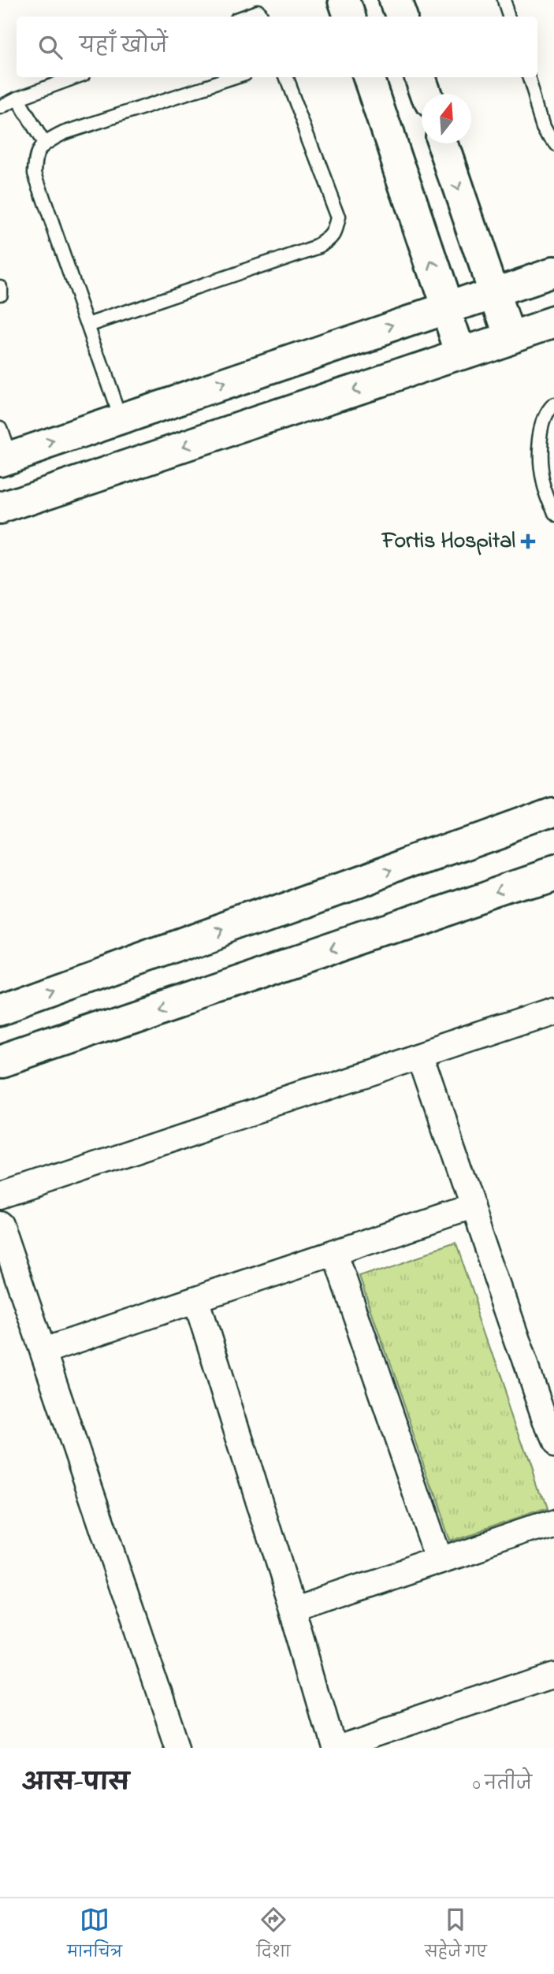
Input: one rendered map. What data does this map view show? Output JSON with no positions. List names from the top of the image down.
{
  "places": {
    "health": ["Fortis Hospital"]
  },
  "north": "top",
  "page": {
    "search": "यहाँ खोजें",
    "heading": ["आस-पास", "0 नतीजे"],
    "nav": ["मानचित्र", "दिशा", "सहेजे गए"]
  }
}
